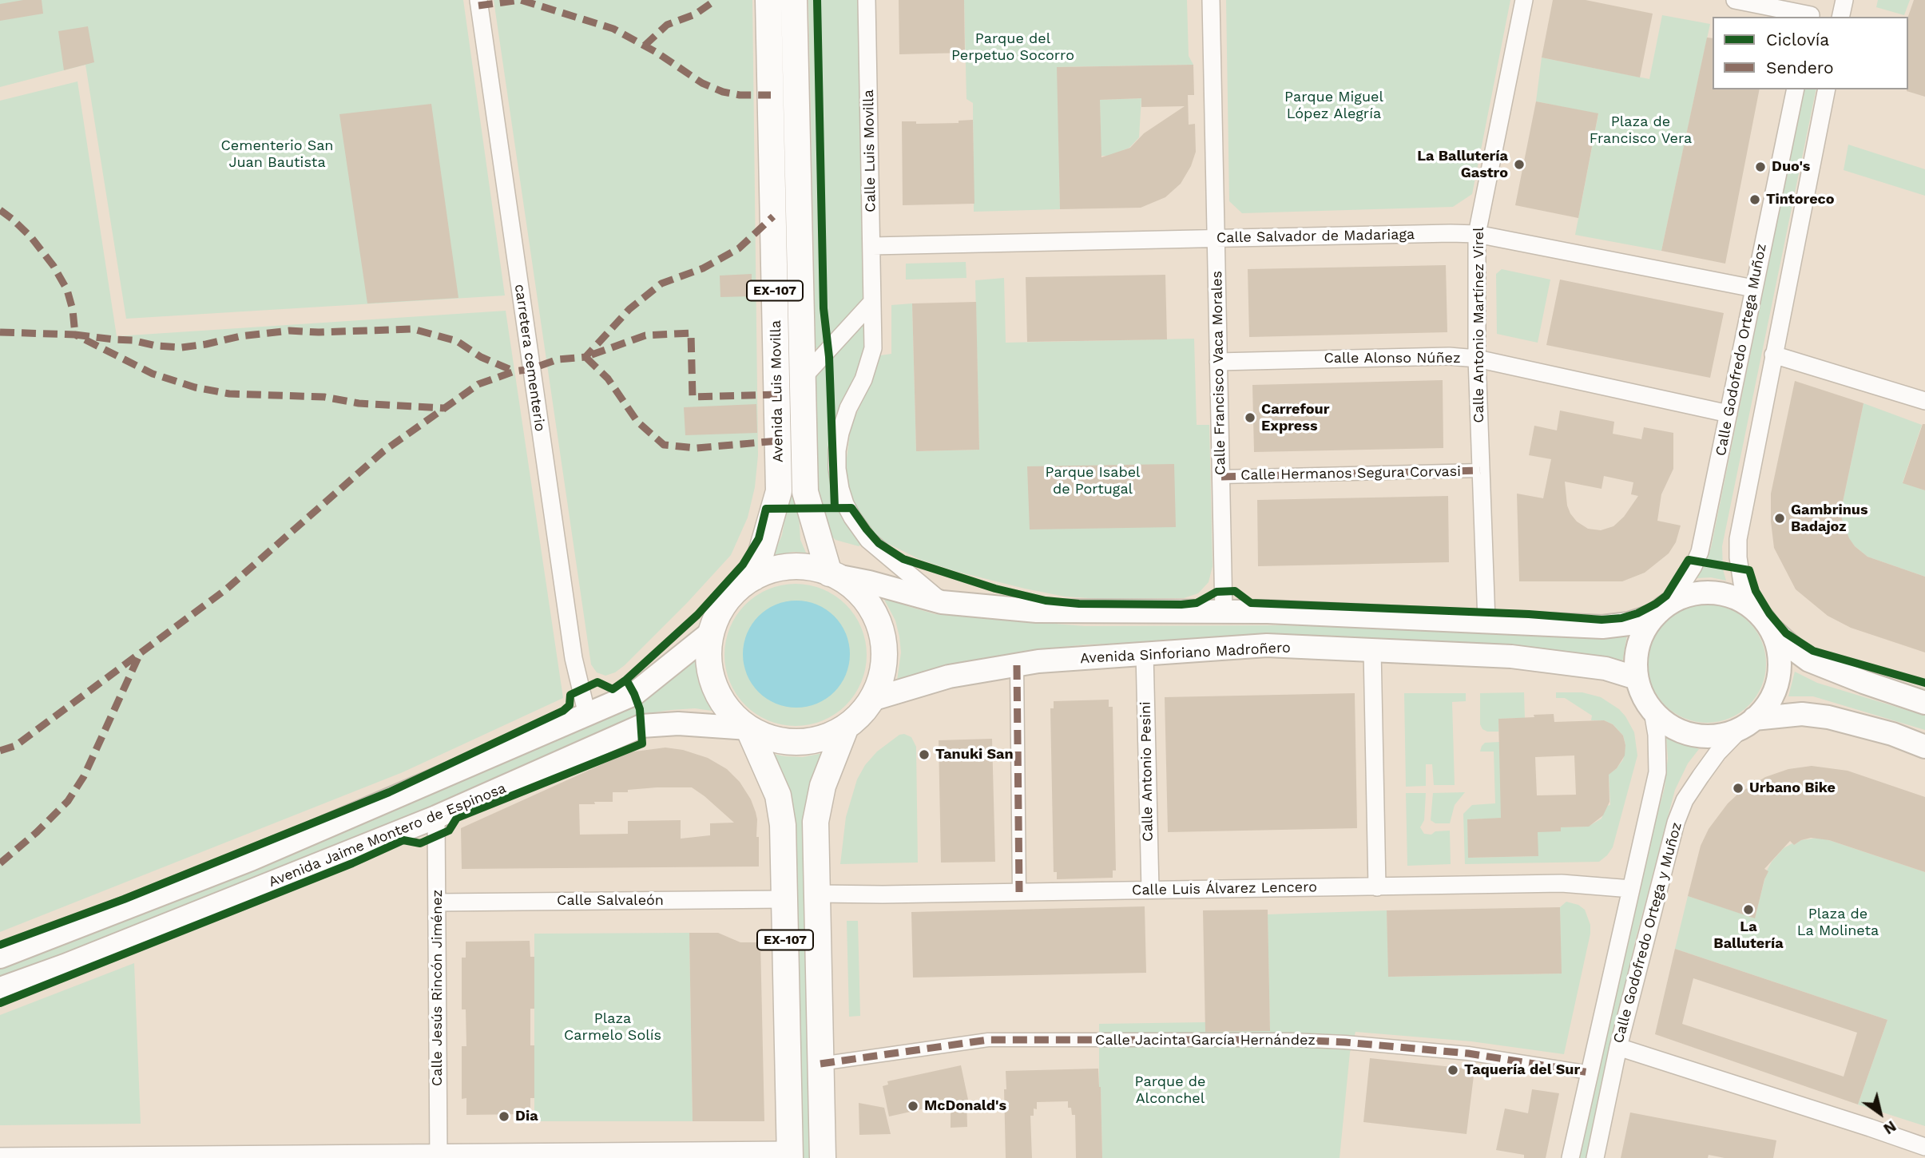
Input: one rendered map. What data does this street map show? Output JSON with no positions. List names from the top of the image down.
{
  "streets": {
    "main road": [
      "EX-107",
      "Avenida Luis Movilla",
      "Avenida Sinforiano Madroñero",
      "Avenida Jaime Montero de Espinosa"
    ],
    "street": [
      "Calle Luis Movilla",
      "Calle Salvador de Madariaga",
      "Calle Antonio Martínez Virel",
      "Calle Godofredo Ortega Muñoz",
      "carretera cementerio",
      "Calle Alonso Núñez",
      "Calle Francisco Vaca Morales",
      "Calle Hermanos Segura Corvasi",
      "Calle Antonio Pesini",
      "Calle Luis Álvarez Lencero",
      "Calle Salvaleón",
      "Calle Godofredo Ortega y Muñoz",
      "Calle Jesús Rincón Jiménez",
      "Calle Jacinta García Hernández"
    ]
  },
  "crossings": [
    ["Calle Luis Movilla", "Calle Salvador de Madariaga"],
    ["Calle Salvador de Madariaga", "Calle Antonio Martínez Virel"],
    ["Calle Salvador de Madariaga", "Calle Godofredo Ortega Muñoz"],
    ["Calle Salvador de Madariaga", "Calle Francisco Vaca Morales"],
    ["EX-107", "Avenida Luis Movilla"],
    ["EX-107", "Avenida Sinforiano Madroñero"],
    ["EX-107", "Avenida Jaime Montero de Espinosa"],
    ["EX-107", "Calle Luis Álvarez Lencero"],
    ["EX-107", "Calle Salvaleón"],
    ["EX-107", "Calle Jacinta García Hernández"],
    ["Calle Antonio Martínez Virel", "Calle Alonso Núñez"],
    ["Calle Antonio Martínez Virel", "Calle Hermanos Segura Corvasi"],
    ["Calle Godofredo Ortega Muñoz", "Calle Alonso Núñez"],
    ["Calle Godofredo Ortega Muñoz", "Avenida Sinforiano Madroñero"],
    ["Calle Godofredo Ortega Muñoz", "Calle Godofredo Ortega y Muñoz"],
    ["carretera cementerio", "Avenida Jaime Montero de Espinosa"],
    ["Calle Alonso Núñez", "Calle Francisco Vaca Morales"],
    ["Calle Francisco Vaca Morales", "Calle Hermanos Segura Corvasi"],
    ["Avenida Luis Movilla", "Avenida Sinforiano Madroñero"],
    ["Avenida Luis Movilla", "Avenida Jaime Montero de Espinosa"],
    ["Avenida Sinforiano Madroñero", "Calle Antonio Pesini"],
    ["Avenida Sinforiano Madroñero", "Avenida Jaime Montero de Espinosa"],
    ["Avenida Sinforiano Madroñero", "Calle Godofredo Ortega y Muñoz"],
    ["Calle Antonio Pesini", "Calle Luis Álvarez Lencero"],
    ["Avenida Jaime Montero de Espinosa", "Calle Jesús Rincón Jiménez"],
    ["Calle Luis Álvarez Lencero", "Calle Godofredo Ortega y Muñoz"],
    ["Calle Salvaleón", "Calle Jesús Rincón Jiménez"],
    ["Calle Godofredo Ortega y Muñoz", "Calle Jacinta García Hernández"]
  ],
  "parks": [
    "Parque del Perpetuo Socorro",
    "Parque Miguel López Alegría",
    "Plaza de Francisco Vera",
    "Cementerio San Juan Bautista",
    "Parque Isabel de Portugal",
    "Plaza de La Molineta",
    "Plaza Carmelo Solís",
    "Parque de Alconchel"
  ],
  "places": [
    "La Ballutería Gastro",
    "Duo's",
    "Tintoreco",
    "Carrefour Express",
    "Gambrinus Badajoz",
    "Tanuki San",
    "Urbano Bike",
    "La Ballutería",
    "Taquería del Sur",
    "McDonald's",
    "Dia"
  ],
  "legend": ["Ciclovía", "Sendero"],
  "north": "bottom right"
}
